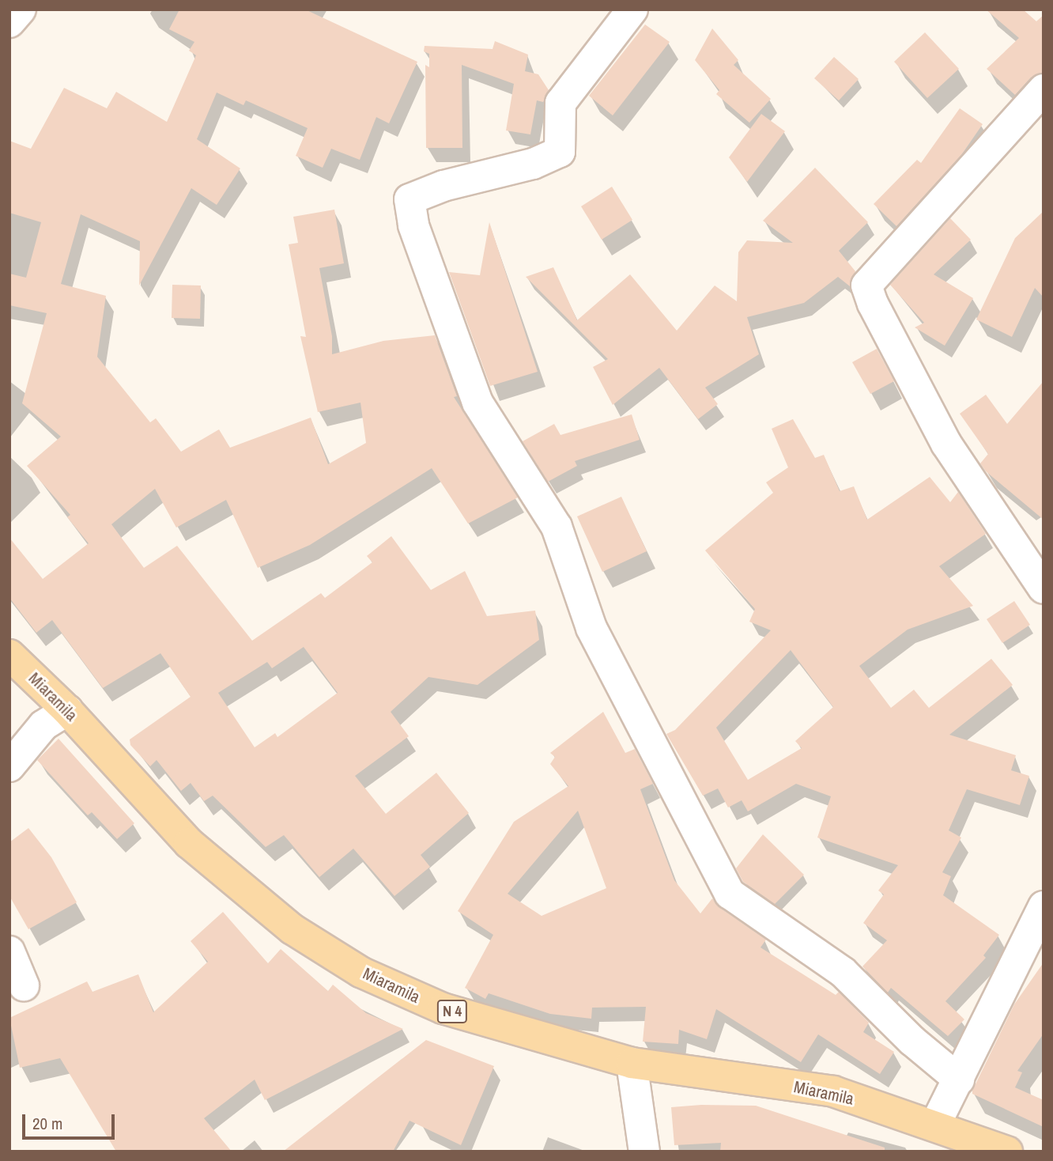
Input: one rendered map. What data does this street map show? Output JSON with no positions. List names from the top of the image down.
{
  "streets": {
    "main road": ["Miaramila", "N 4"]
  },
  "scale_bar": "20 m"
}
